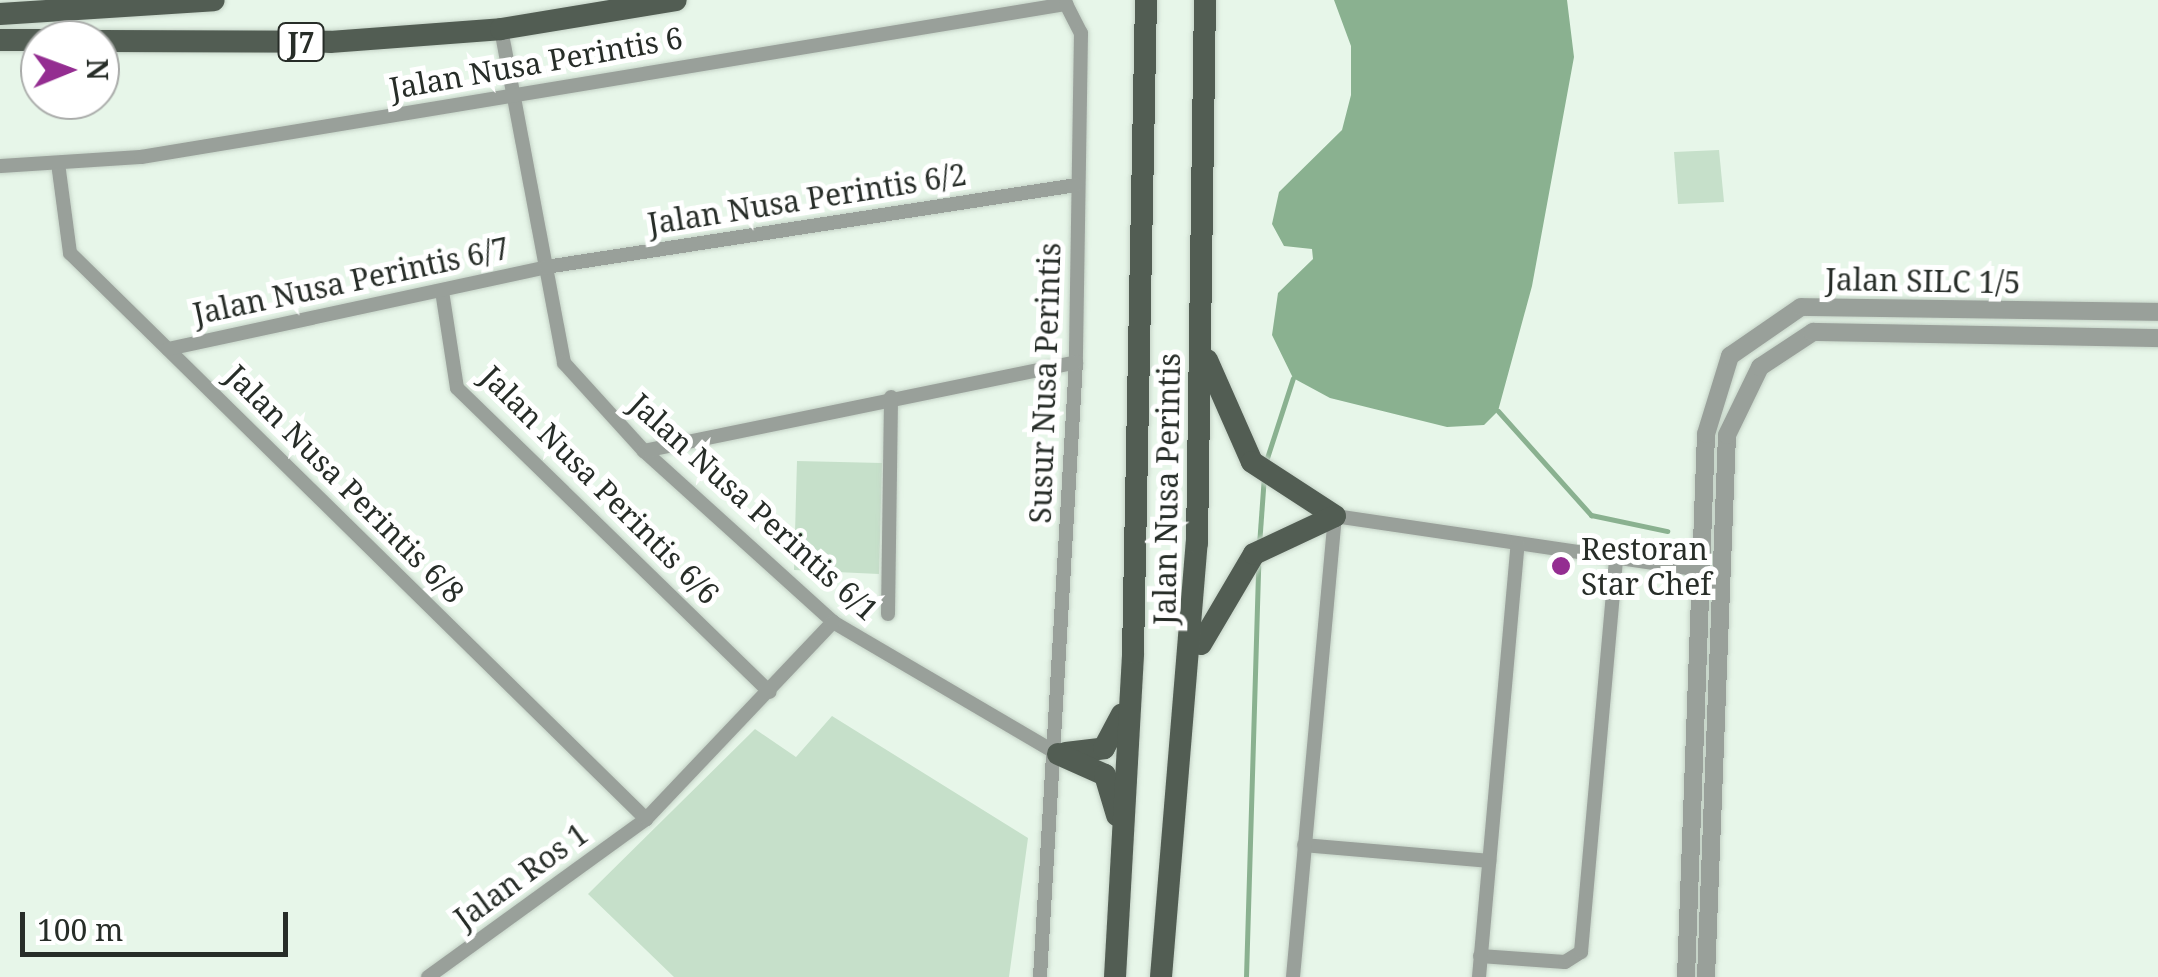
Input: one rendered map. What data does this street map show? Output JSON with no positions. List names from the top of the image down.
{
  "streets": {
    "main road": ["J7", "Jalan Nusa Perintis"],
    "street": [
      "Jalan Nusa Perintis 6",
      "Jalan Nusa Perintis 6/2",
      "Jalan Nusa Perintis 6/7",
      "Jalan SILC 1/5",
      "Susur Nusa Perintis",
      "Jalan Nusa Perintis 6/8",
      "Jalan Nusa Perintis 6/6",
      "Jalan Nusa Perintis 6/1",
      "Jalan Ros 1"
    ]
  },
  "crossings": [
    ["J7", "Jalan Nusa Perintis 6/1"],
    ["Jalan Nusa Perintis 6", "Susur Nusa Perintis"],
    ["Jalan Nusa Perintis 6", "Jalan Nusa Perintis 6/8"],
    ["Jalan Nusa Perintis 6", "Jalan Nusa Perintis 6/1"],
    ["Jalan Nusa Perintis 6/2", "Jalan Nusa Perintis 6/7"],
    ["Jalan Nusa Perintis 6/2", "Susur Nusa Perintis"],
    ["Jalan Nusa Perintis 6/2", "Jalan Nusa Perintis 6/1"],
    ["Jalan Nusa Perintis 6/7", "Jalan Nusa Perintis 6/8"],
    ["Jalan Nusa Perintis 6/7", "Jalan Nusa Perintis 6/6"],
    ["Jalan Nusa Perintis 6/7", "Jalan Nusa Perintis 6/1"],
    ["Susur Nusa Perintis", "Jalan Nusa Perintis 6/1"],
    ["Jalan Nusa Perintis 6/8", "Jalan Ros 1"],
    ["Jalan Nusa Perintis 6/6", "Jalan Ros 1"],
    ["Jalan Nusa Perintis 6/1", "Jalan Ros 1"]
  ],
  "places": ["Restoran Star Chef"],
  "scale_bar": "100 m",
  "north": "right"
}
